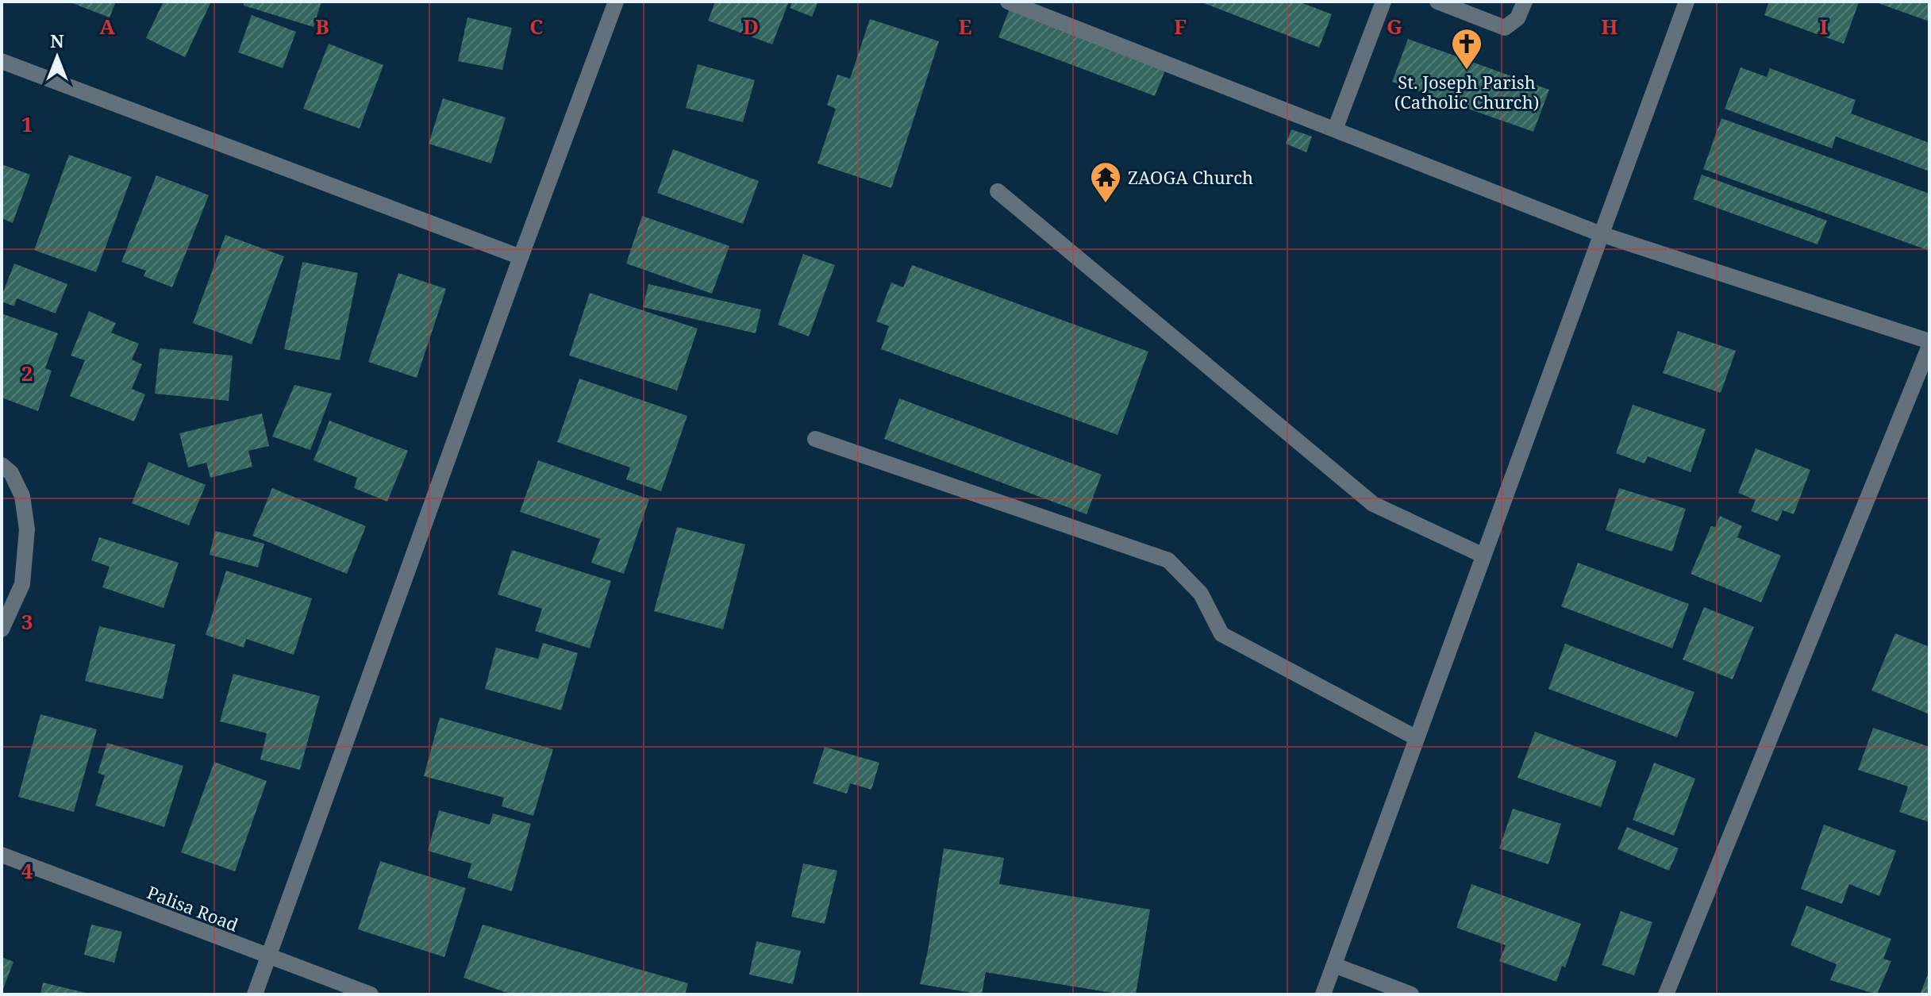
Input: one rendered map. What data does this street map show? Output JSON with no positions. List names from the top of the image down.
{
  "streets": {
    "street": ["Palisa Road"]
  },
  "places": {
    "church": ["St. Joseph Parish (Catholic Church)"],
    "temple": ["ZAOGA Church"]
  },
  "north": "top",
  "grid": {
    "columns": [
      "A",
      "B",
      "C",
      "D",
      "E",
      "F",
      "G",
      "H",
      "I"
    ],
    "rows": [
      "1",
      "2",
      "3",
      "4"
    ]
  }
}
